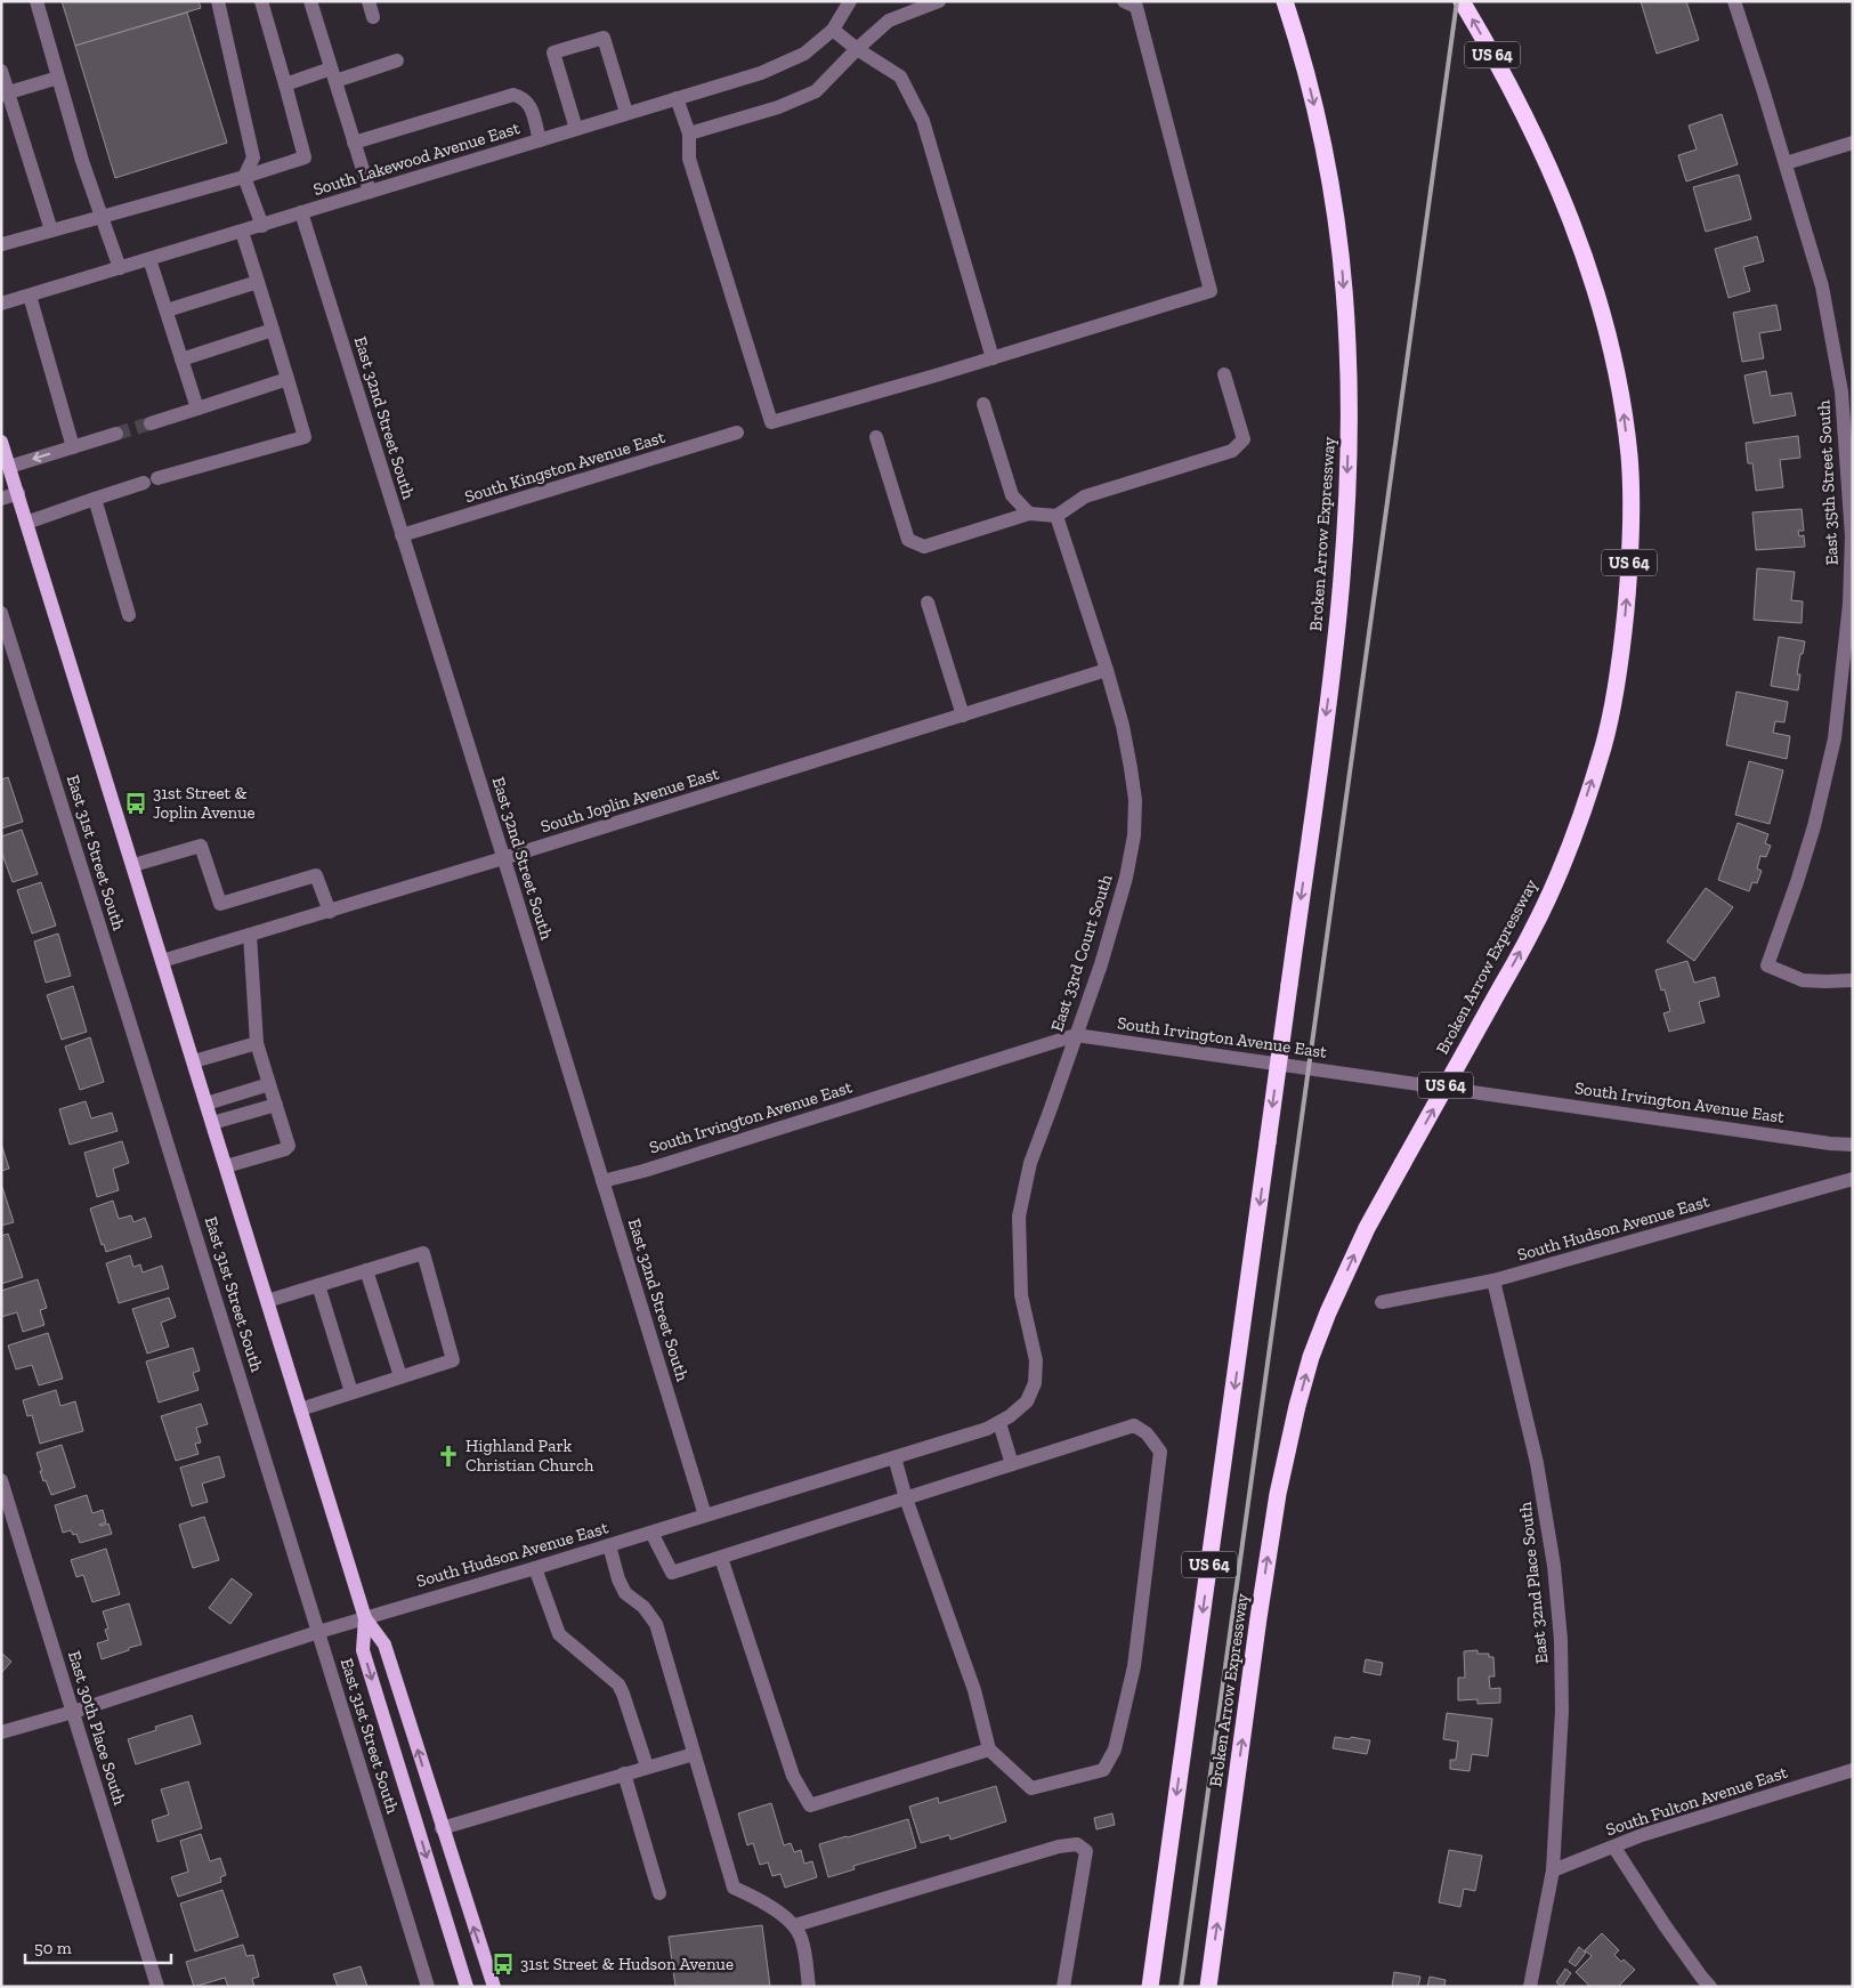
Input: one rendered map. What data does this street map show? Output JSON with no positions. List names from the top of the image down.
{
  "streets": {
    "highway": ["US 64", "Broken Arrow Expressway"],
    "main road": ["East 31st Street South"],
    "street": [
      "South Lakewood Avenue East",
      "East 32nd Street South",
      "South Kingston Avenue East",
      "East 35th Street South",
      "South Joplin Avenue East",
      "East 33rd Court South",
      "South Irvington Avenue East",
      "South Hudson Avenue East",
      "East 32nd Place South",
      "East 30th Place South",
      "South Fulton Avenue East"
    ]
  },
  "crossings": [
    ["South Lakewood Avenue East", "East 32nd Street South"],
    ["East 32nd Street South", "South Kingston Avenue East"],
    ["East 32nd Street South", "South Joplin Avenue East"],
    ["East 32nd Street South", "South Irvington Avenue East"],
    ["East 32nd Street South", "South Hudson Avenue East"],
    ["South Joplin Avenue East", "East 31st Street South"],
    ["South Joplin Avenue East", "East 33rd Court South"],
    ["East 31st Street South", "South Hudson Avenue East"],
    ["East 33rd Court South", "South Irvington Avenue East"],
    ["East 33rd Court South", "South Hudson Avenue East"],
    ["South Hudson Avenue East", "East 32nd Place South"],
    ["South Hudson Avenue East", "East 30th Place South"],
    ["East 32nd Place South", "South Fulton Avenue East"]
  ],
  "places": {
    "bus stop": ["31st Street & Joplin Avenue", "31st Street & Hudson Avenue"],
    "church": ["Highland Park Christian Church"]
  },
  "scale_bar": "50 m"
}
